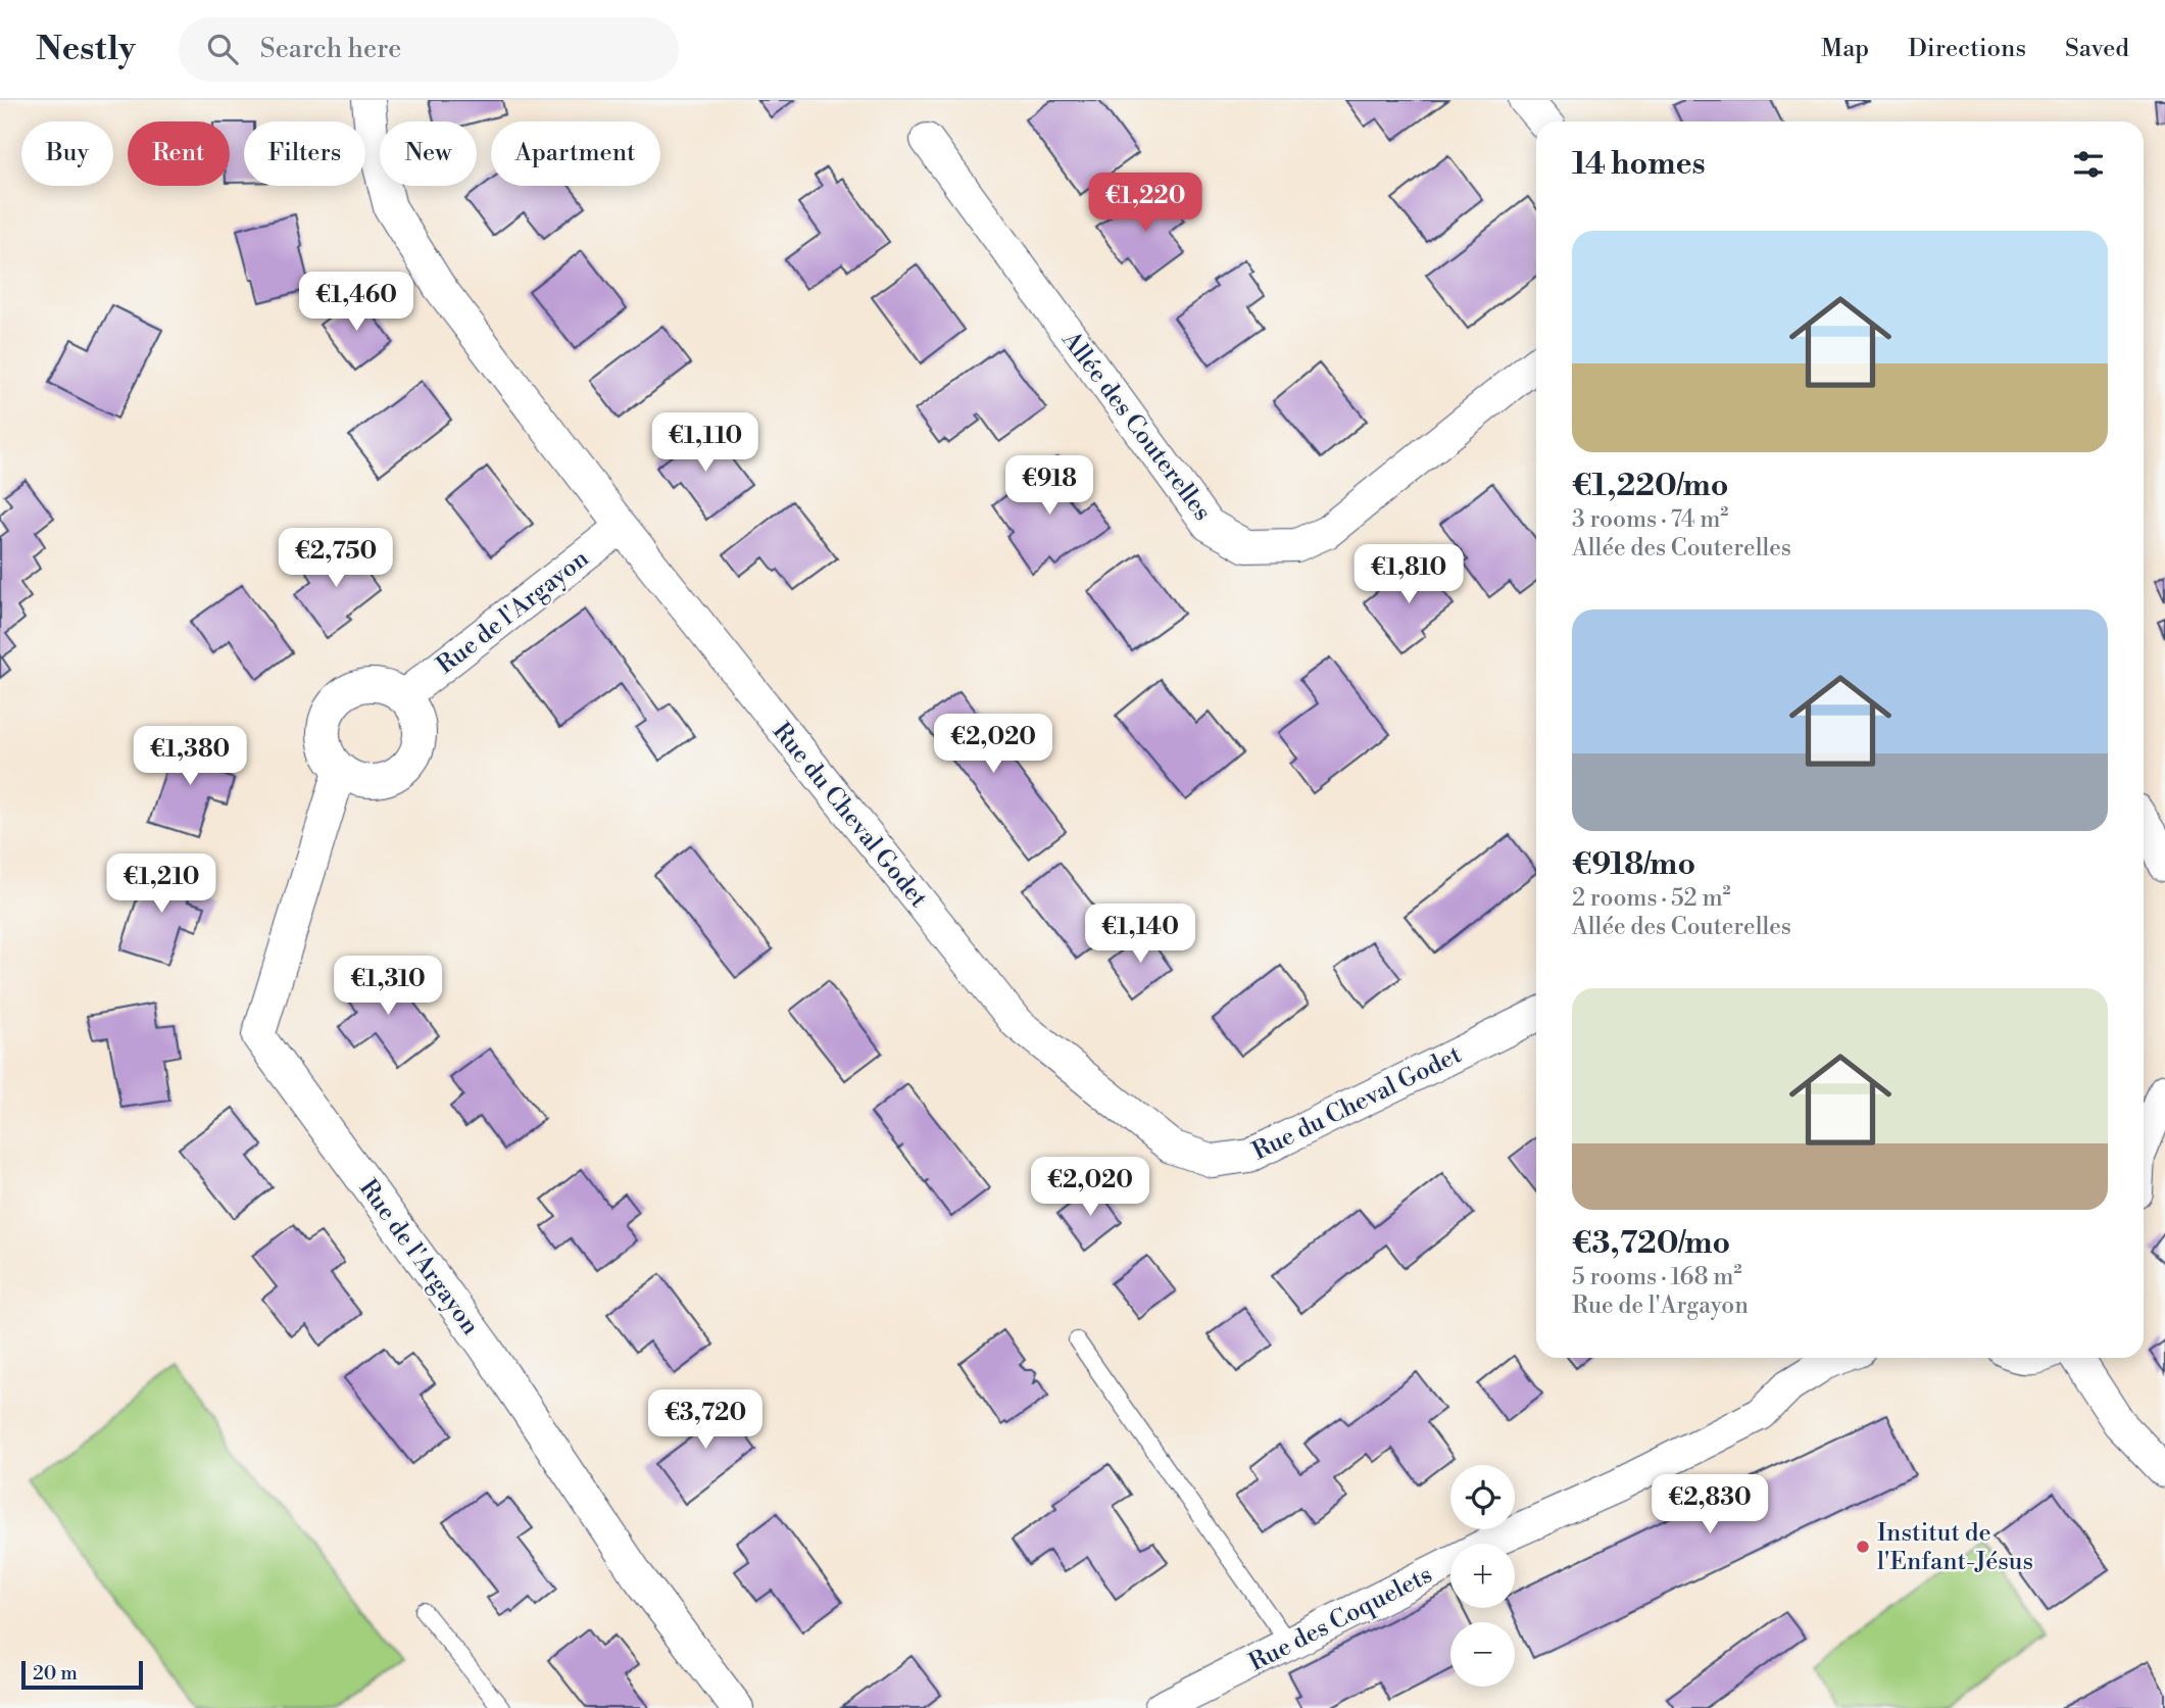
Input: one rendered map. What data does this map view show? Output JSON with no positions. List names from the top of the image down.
{
  "streets": {
    "street": [
      "Allée des Couterelles",
      "Rue de l'Argayon",
      "Rue du Cheval Godet",
      "Rue des Coquelets"
    ]
  },
  "crossings": [
    ["Rue de l'Argayon", "Rue du Cheval Godet"]
  ],
  "places": ["Institut de l'Enfant-Jésus"],
  "scale_bar": "20 m",
  "page": {
    "header": "Nestly",
    "search": "Search here",
    "nav": ["Map", "Directions", "Saved"],
    "chip": [
      "Buy",
      "Rent",
      "Filters",
      "New",
      "Apartment"
    ],
    "heading": "14 homes",
    "price": [
      "€1,220",
      "€1,460",
      "€1,110",
      "€918",
      "€2,750",
      "€1,810",
      "€2,020",
      "€1,380",
      "€1,210",
      "€1,140",
      "€1,310",
      "€2,020",
      "€3,720",
      "€2,830"
    ],
    "list": [
      {
        "name": "€1,220/mo",
        "note": "3 rooms · 74 m² · Allée des Couterelles"
      },
      {
        "name": "€918/mo",
        "note": "2 rooms · 52 m² · Allée des Couterelles"
      },
      {
        "name": "€3,720/mo",
        "note": "5 rooms · 168 m² · Rue de l'Argayon"
      }
    ],
    "map_buttons": ["+", "−"],
    "scale": "20 m"
  }
}
